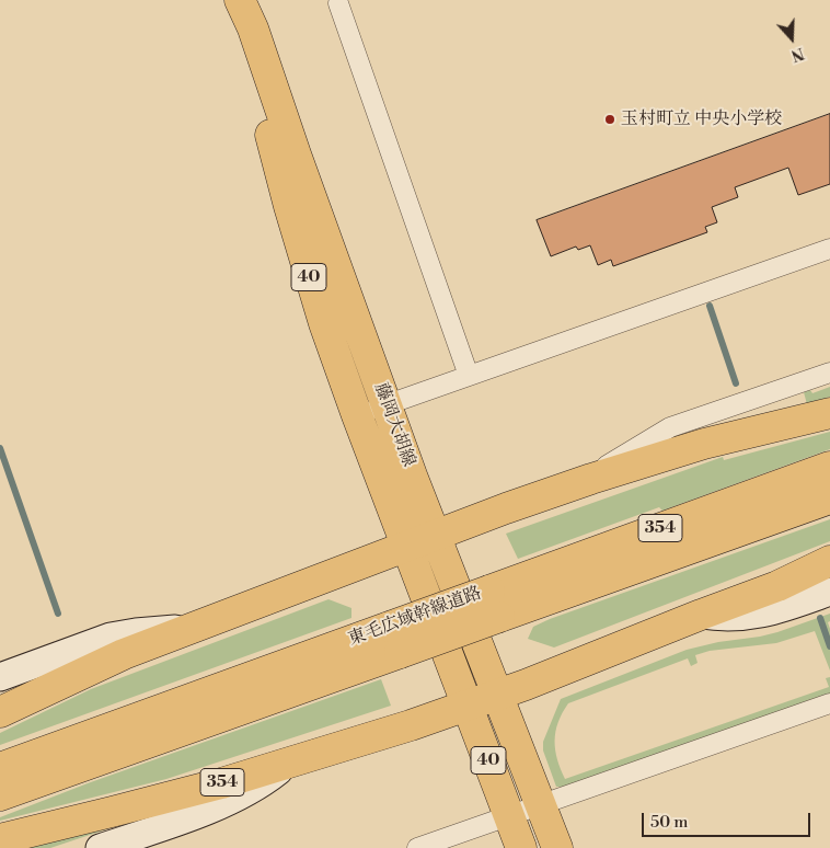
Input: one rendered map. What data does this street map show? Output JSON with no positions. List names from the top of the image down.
{
  "streets": {
    "main road": [
      "40",
      "藤岡大胡線",
      "354",
      "東毛広域幹線道路"
    ]
  },
  "crossings": [
    ["藤岡大胡線", "354"]
  ],
  "places": ["玉村町立 中央小学校"],
  "scale_bar": "50 m",
  "north": "bottom"
}
